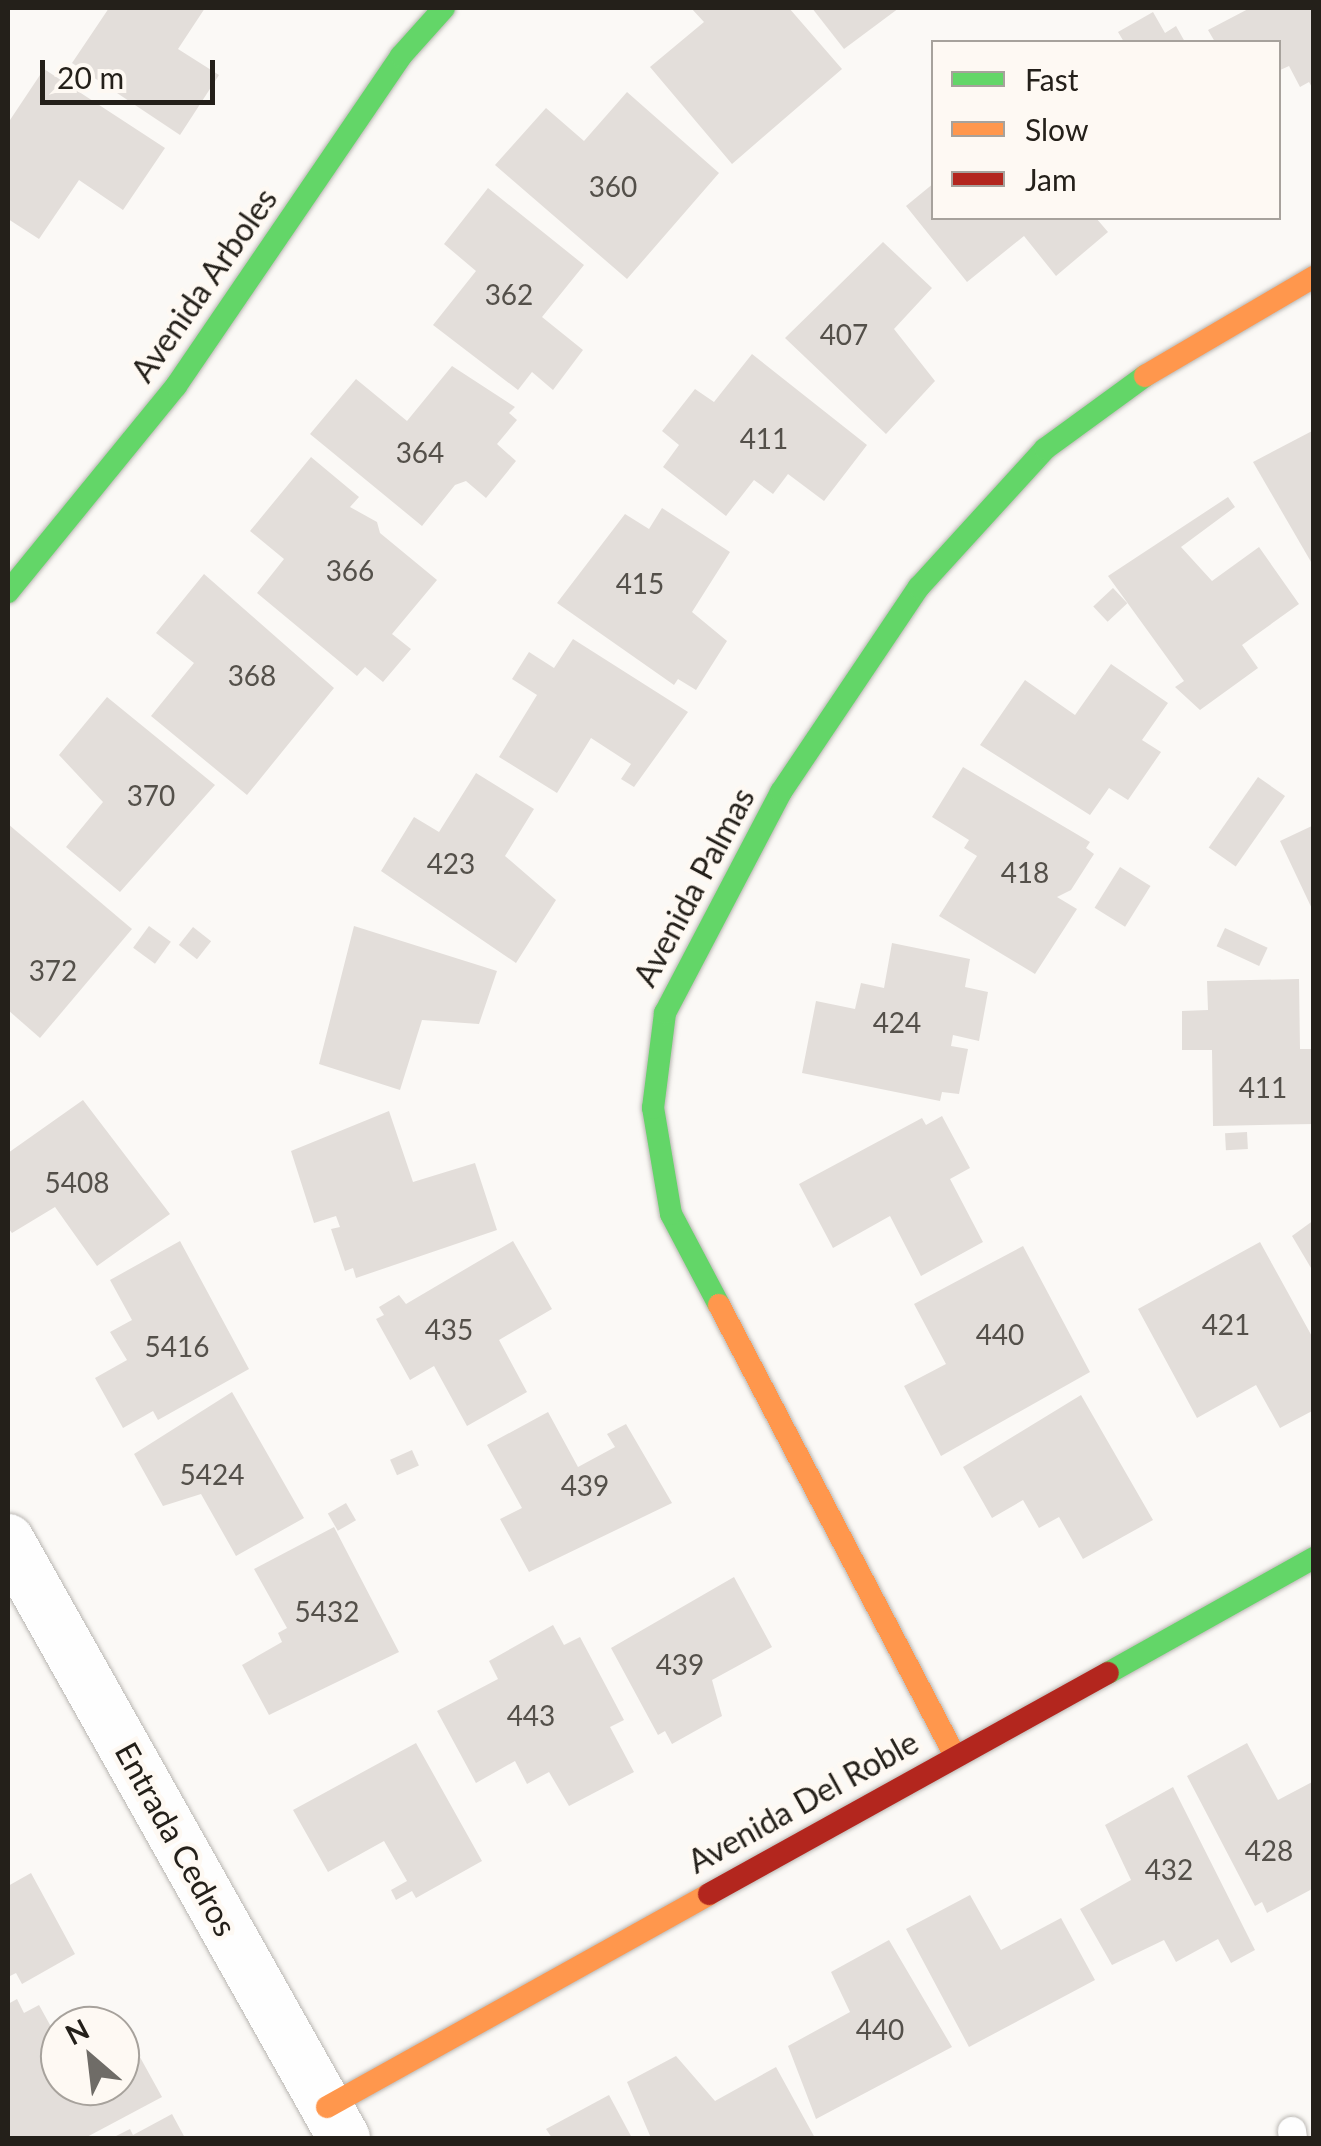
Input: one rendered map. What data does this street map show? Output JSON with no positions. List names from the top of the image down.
{
  "streets": {
    "street": [
      "Avenida Arboles",
      "Avenida Palmas",
      "Avenida Del Roble",
      "Entrada Cedros"
    ]
  },
  "crossings": [
    ["Avenida Palmas", "Avenida Del Roble"],
    ["Avenida Del Roble", "Entrada Cedros"]
  ],
  "house_numbers": [
    "360",
    "362",
    "407",
    "411",
    "364",
    "366",
    "415",
    "368",
    "370",
    "423",
    "418",
    "372",
    "424",
    "411",
    "5408",
    "421",
    "435",
    "440",
    "5416",
    "5424",
    "439",
    "5432",
    "439",
    "443",
    "428",
    "432",
    "440"
  ],
  "legend": ["Fast", "Slow", "Jam"],
  "scale_bar": "20 m",
  "north": "top left"
}
